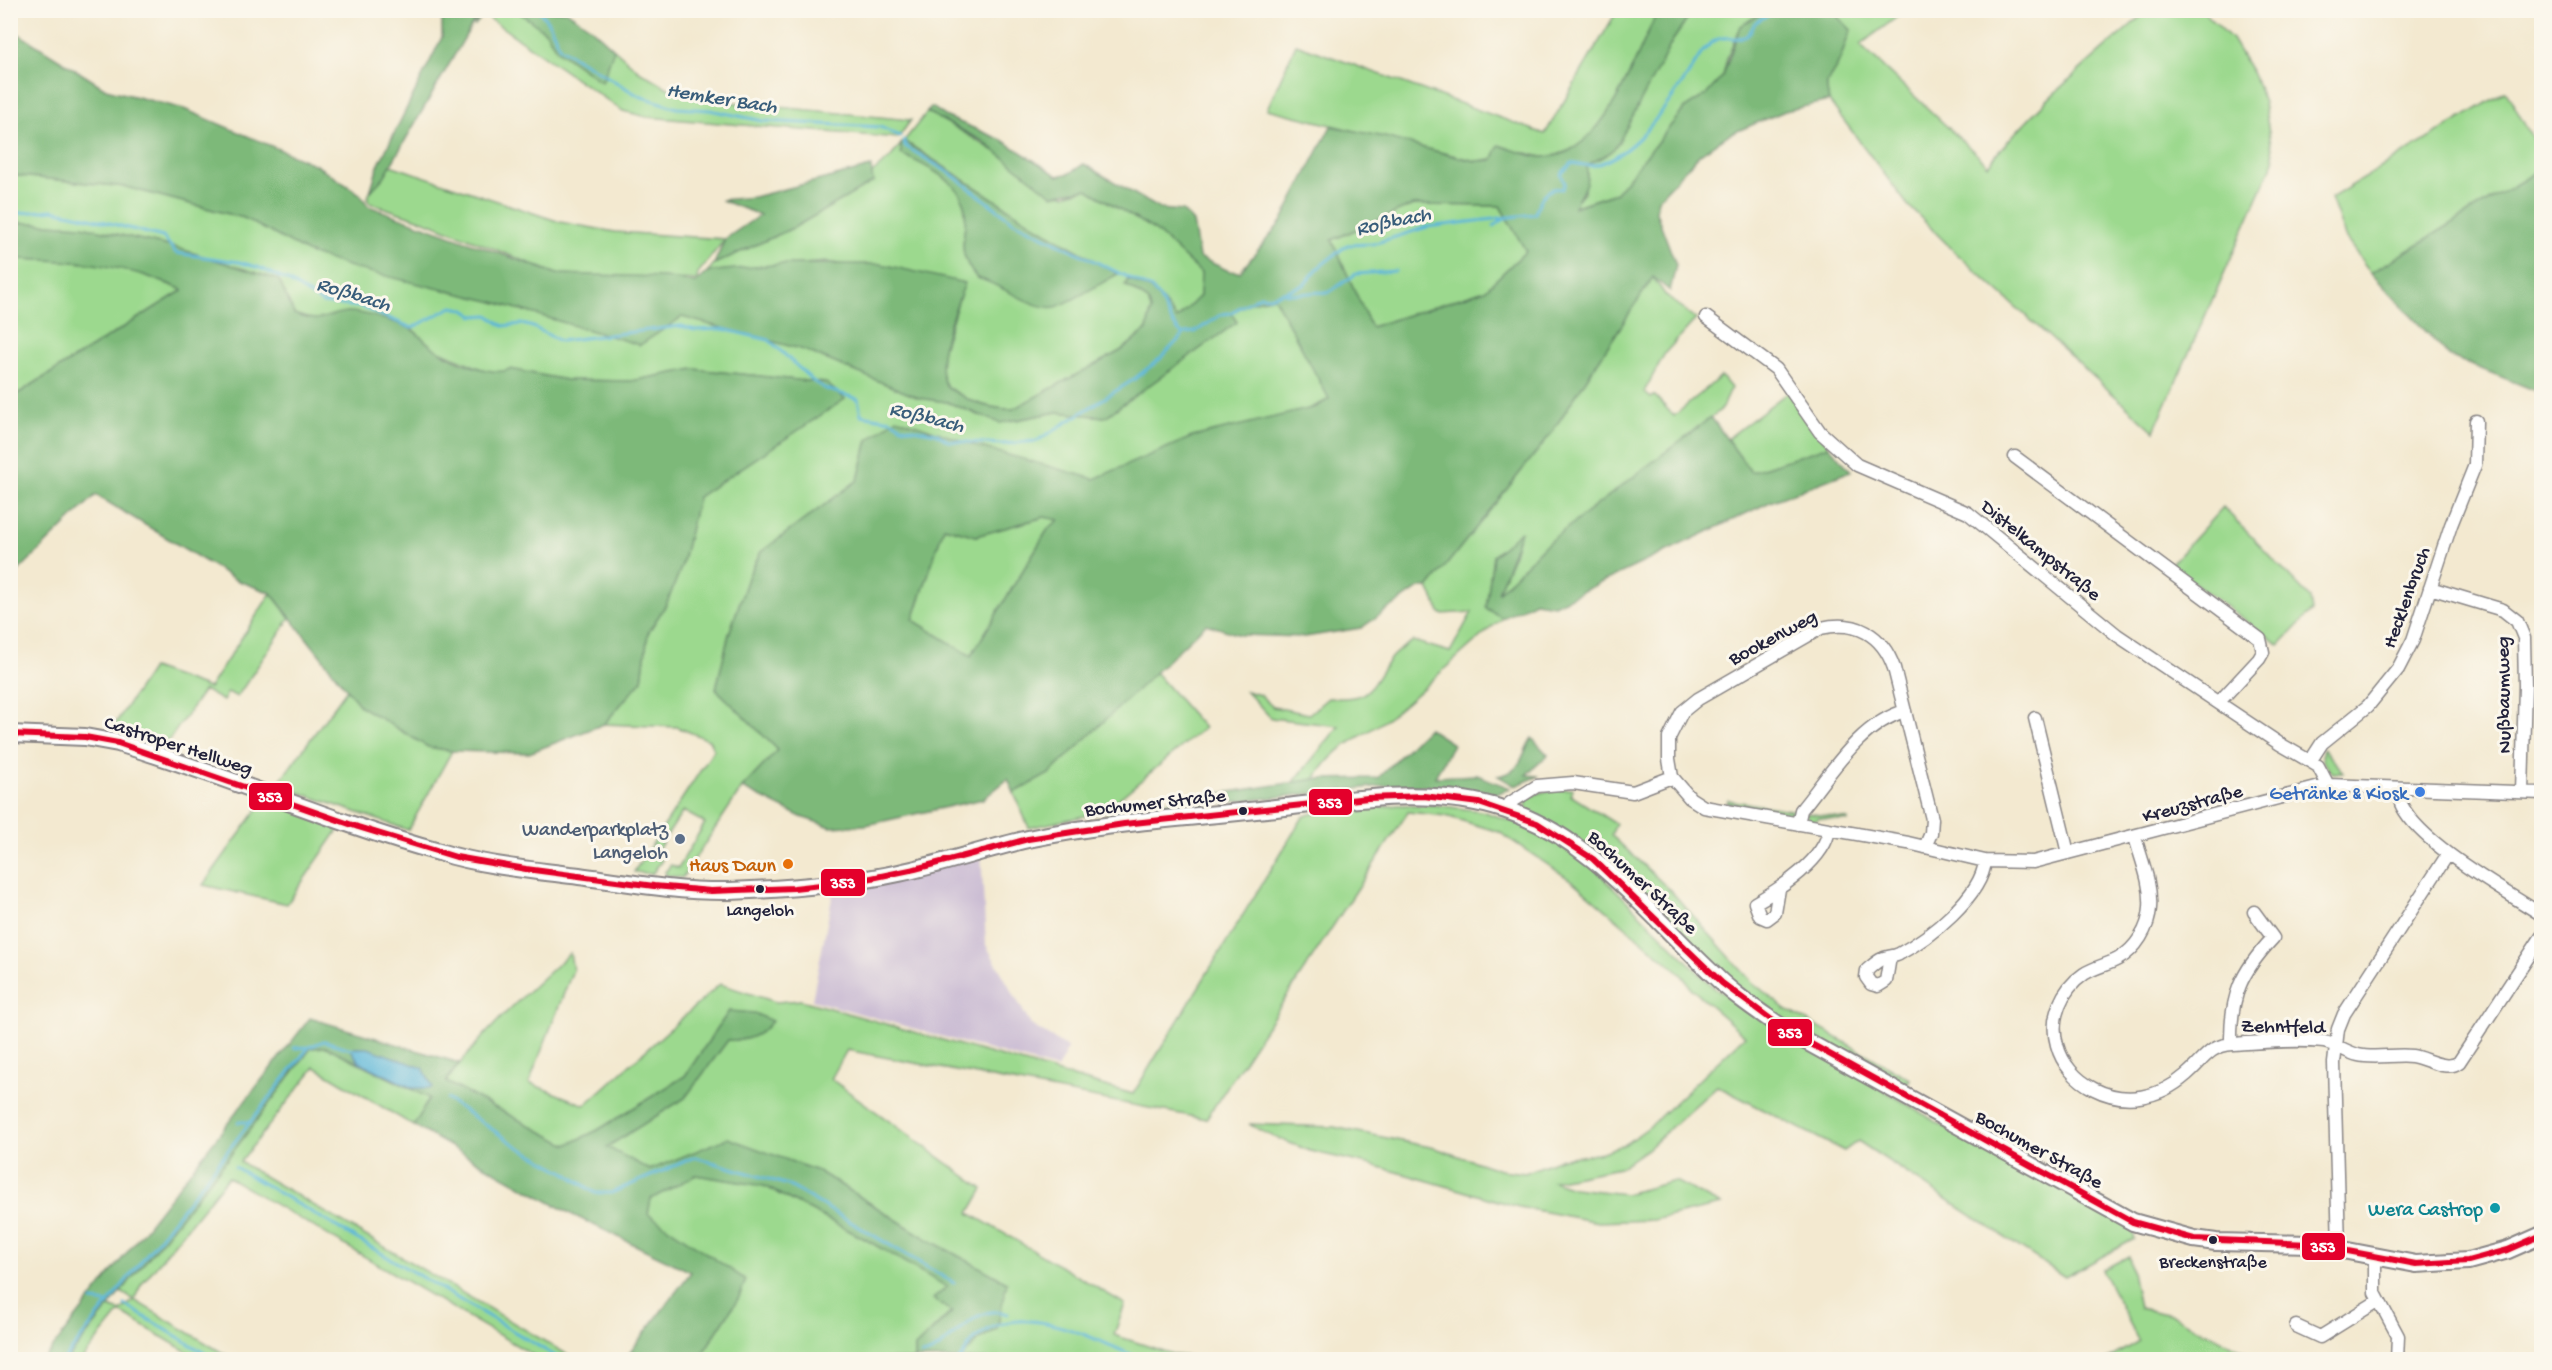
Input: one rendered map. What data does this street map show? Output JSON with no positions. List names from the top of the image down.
{
  "streets": {
    "main road": ["Castroper Hellweg", "Bochumer Straße"],
    "street": [
      "Distelkampstraße",
      "Hecklenbruch",
      "Bookenweg",
      "Nußbaumweg",
      "Kreuzstraße",
      "Zehntfeld"
    ]
  },
  "crossings": [
    ["Distelkampstraße", "Hecklenbruch"],
    ["Hecklenbruch", "Nußbaumweg"],
    ["Bookenweg", "Kreuzstraße"],
    ["Nußbaumweg", "Kreuzstraße"],
    ["Castroper Hellweg", "Bochumer Straße"],
    ["Kreuzstraße", "Zehntfeld"]
  ],
  "water": ["Hemker Bach", "Roßbach"],
  "places": [
    "Getränke & Kiosk",
    "Wanderparkplatz Langeloh",
    "Haus Daun",
    "Langeloh",
    "Wera Castrop",
    "Breckenstraße"
  ],
  "lines": ["transit line 353"]
}
